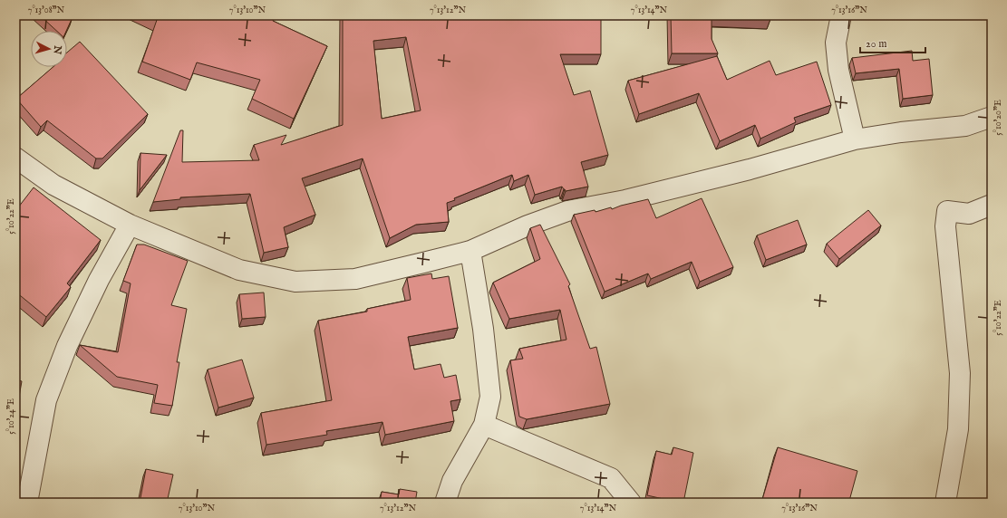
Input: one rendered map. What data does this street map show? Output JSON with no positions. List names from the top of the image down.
{
  "scale_bar": "20 m",
  "north": "right",
  "coordinates": [
    "7°13'08\"N",
    "7°13'10\"N",
    "7°13'12\"N",
    "7°13'14\"N",
    "7°13'16\"N",
    "5°10'20\"E",
    "5°10'22\"E",
    "5°10'24\"E"
  ]
}
